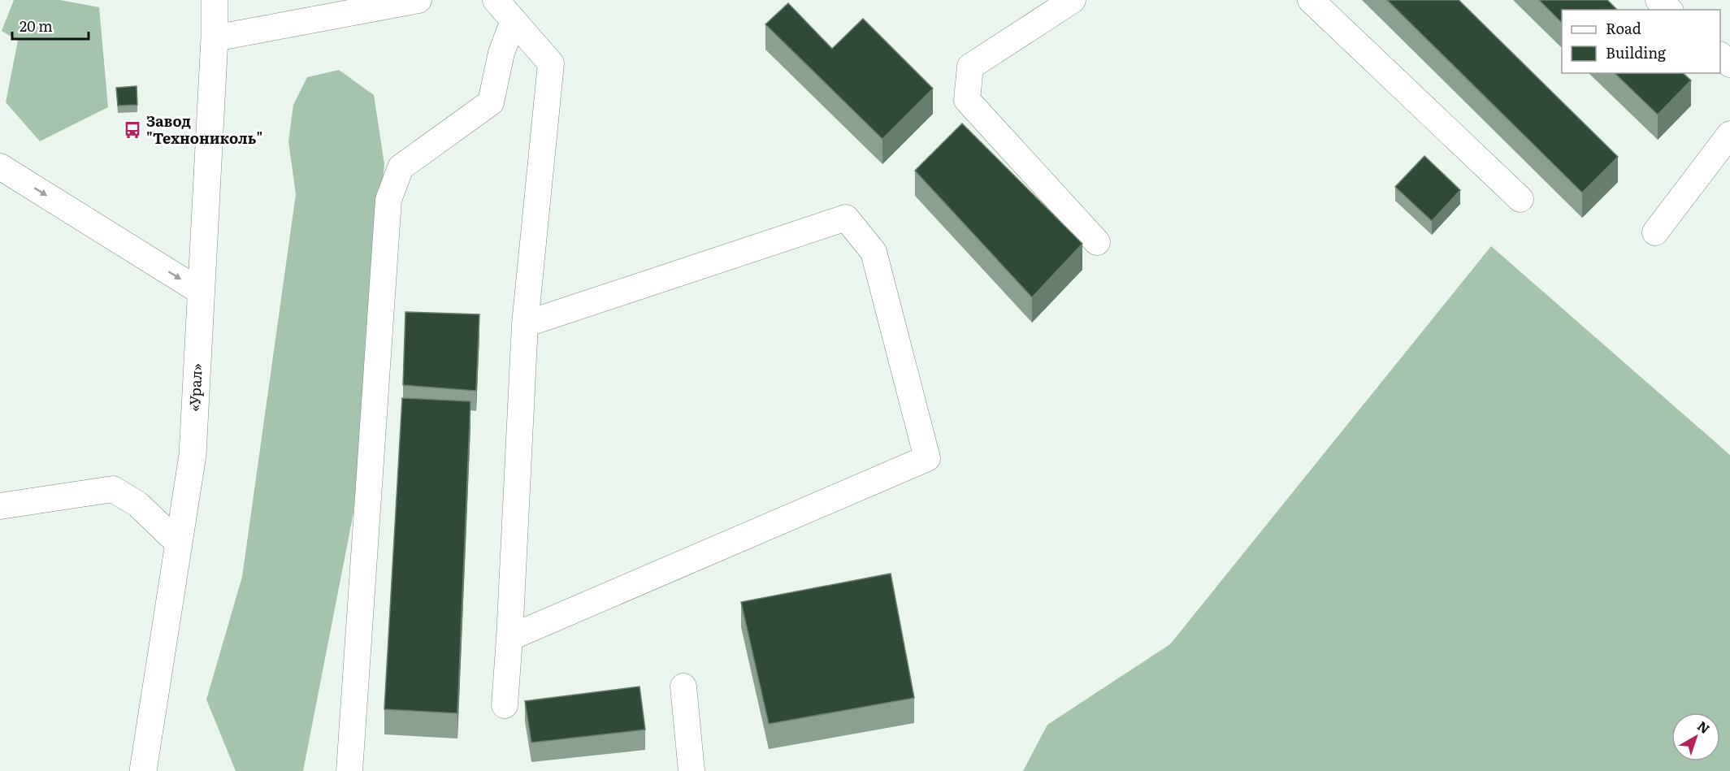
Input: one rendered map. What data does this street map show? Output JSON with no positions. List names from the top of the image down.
{
  "streets": {
    "highway": ["«Урал»"]
  },
  "places": {
    "bus stop": ["Завод \"Технониколь\""]
  },
  "legend": ["Road", "Building"],
  "scale_bar": "20 m",
  "north": "top right"
}
